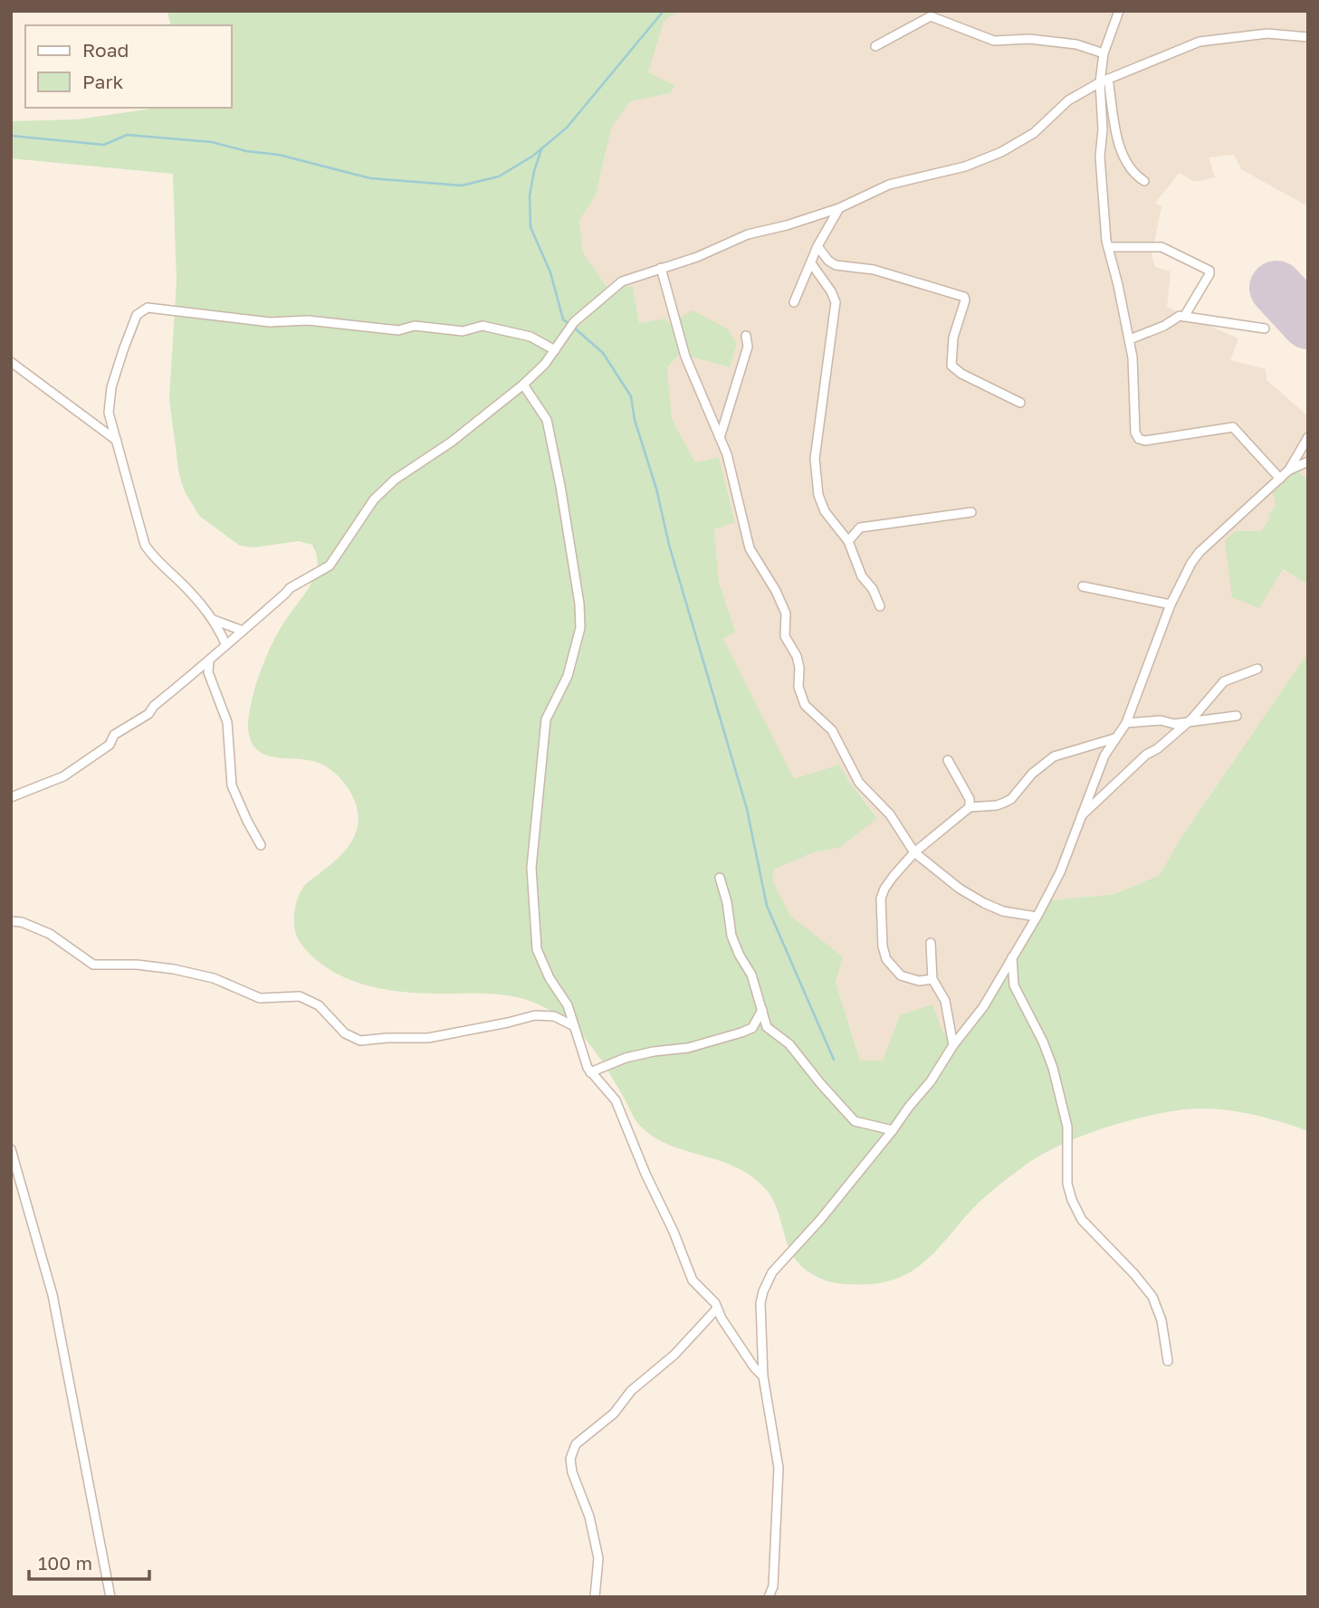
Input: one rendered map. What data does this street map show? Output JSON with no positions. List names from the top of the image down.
{
  "legend": ["Road", "Park"],
  "scale_bar": "100 m"
}
